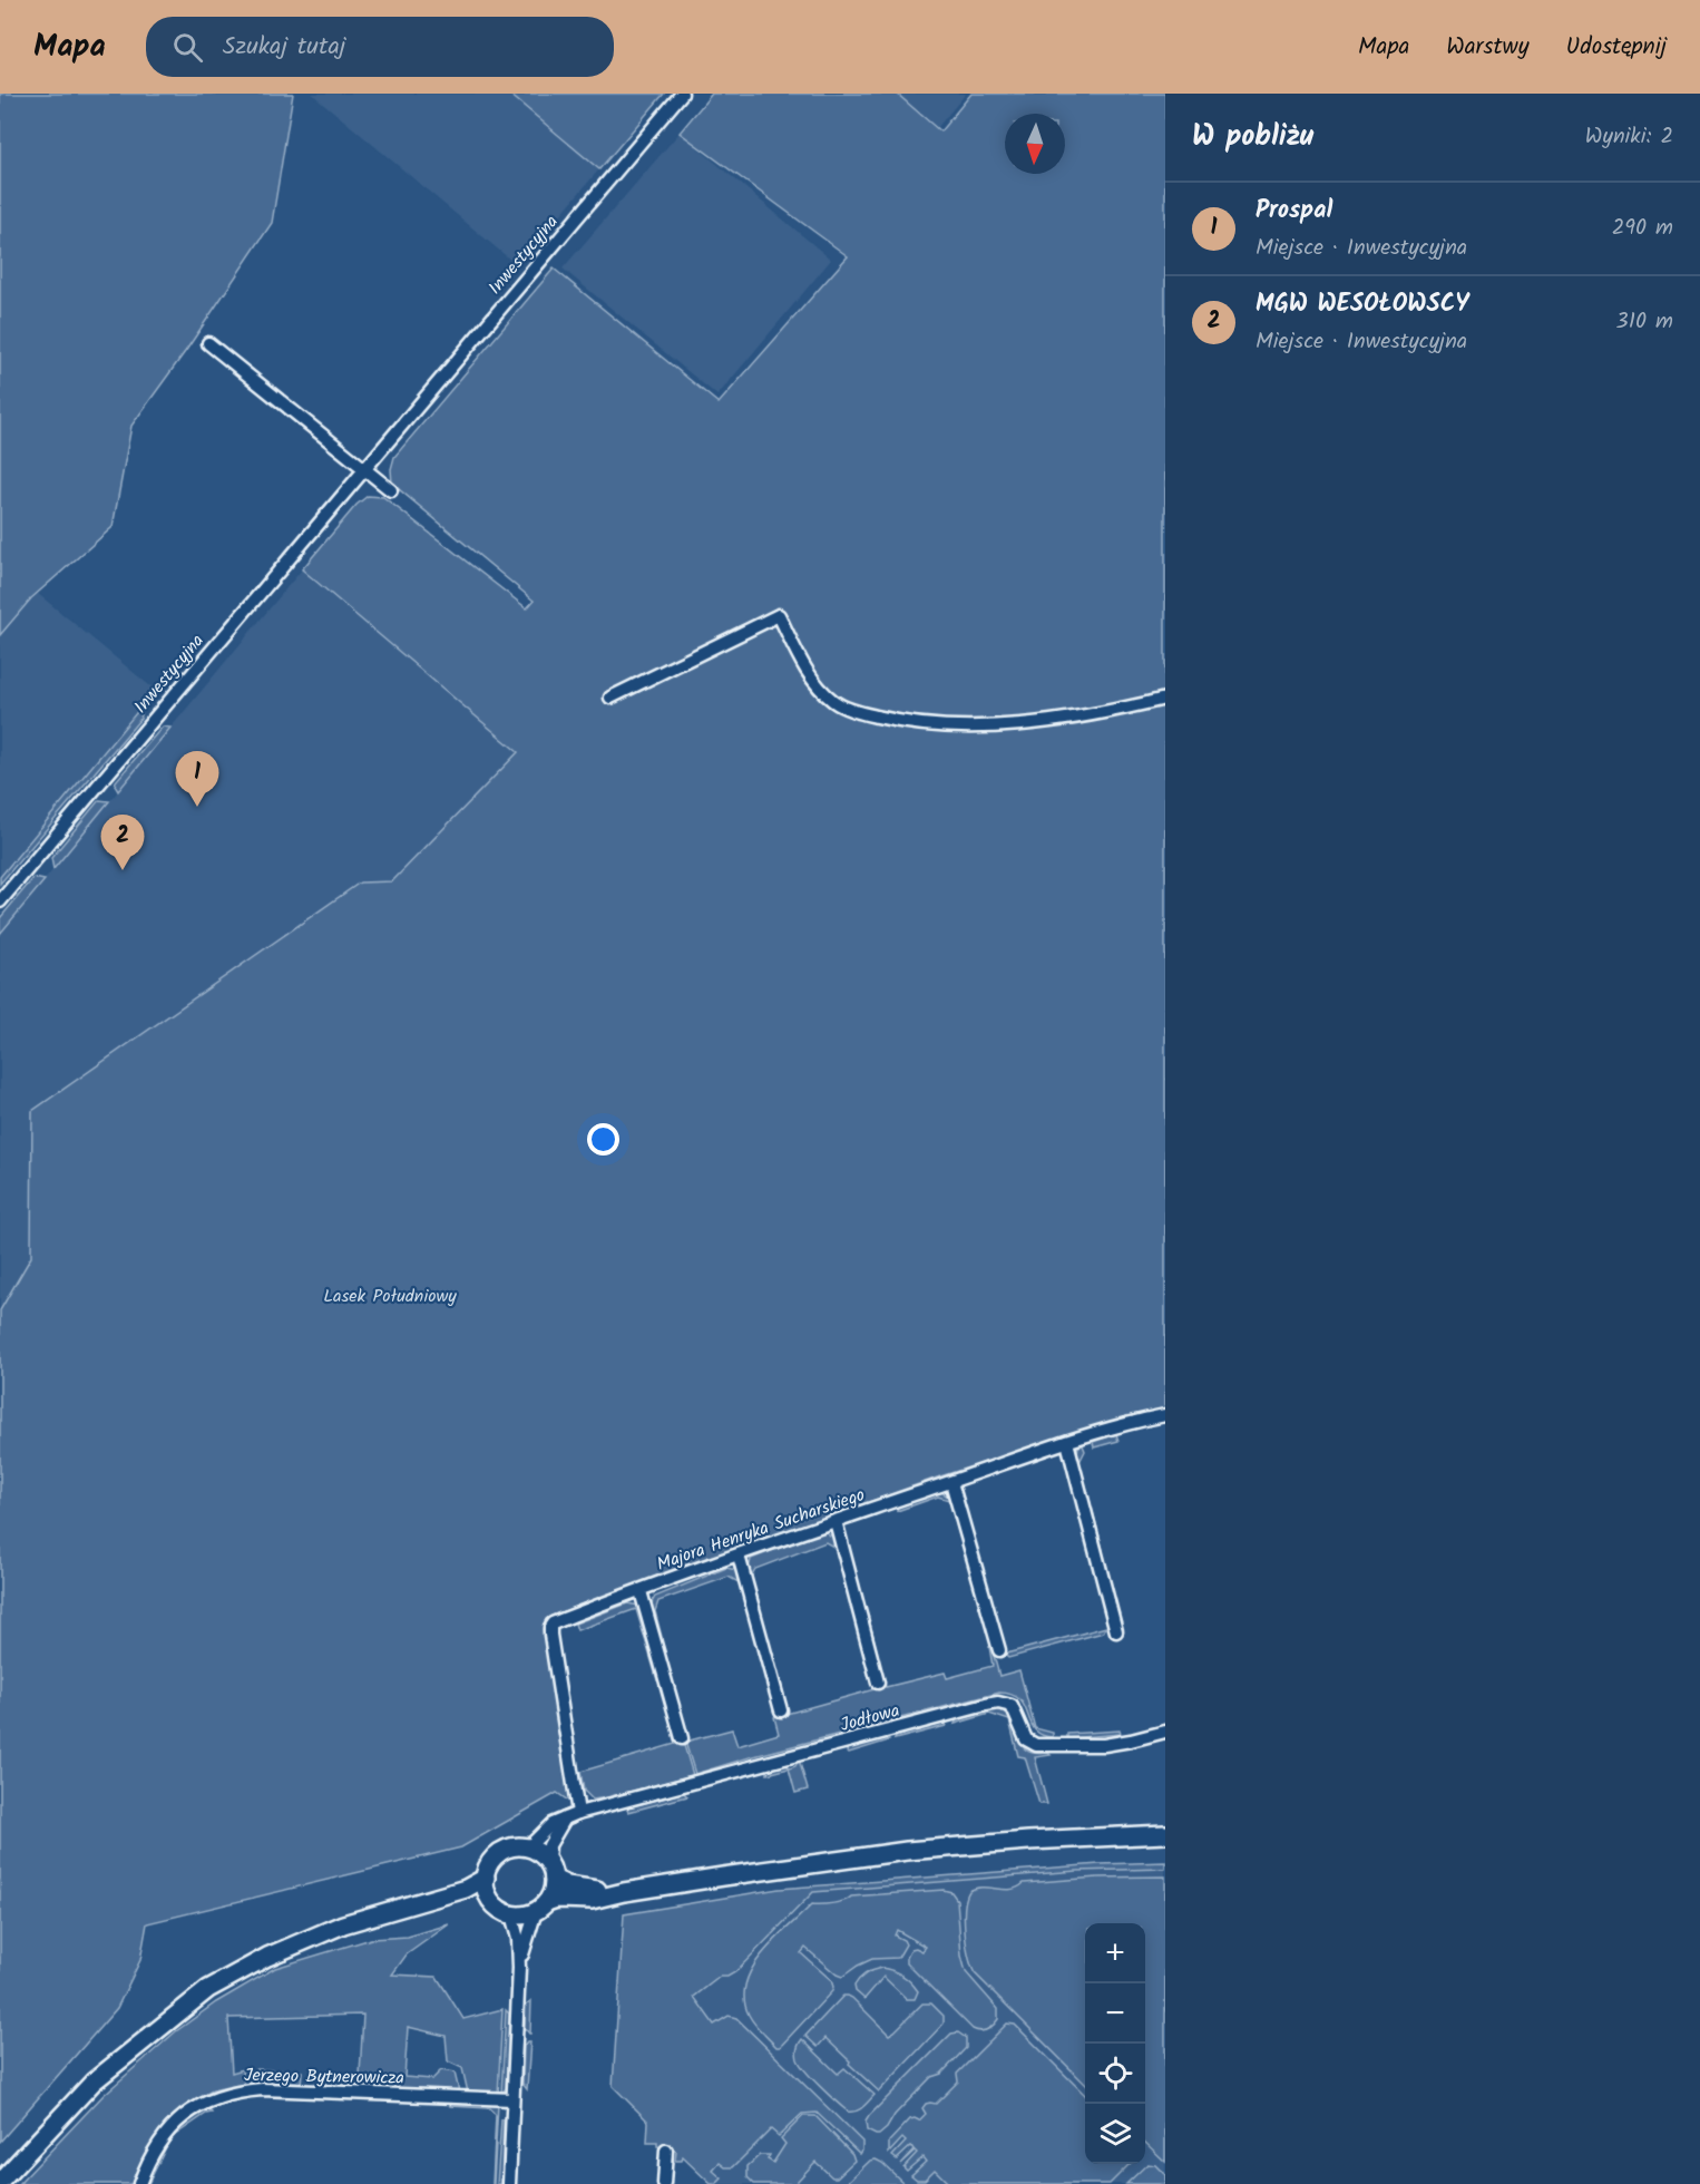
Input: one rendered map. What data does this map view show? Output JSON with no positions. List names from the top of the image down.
{
  "streets": {
    "street": [
      "Inwestycyjna",
      "Majora Henryka Sucharskiego",
      "Jodłowa",
      "Jerzego Bytnerowicza"
    ]
  },
  "crossings": [
    ["Majora Henryka Sucharskiego", "Jodłowa"]
  ],
  "parks": ["Lasek Południowy"],
  "north": "bottom",
  "page": {
    "header": "Mapa",
    "search": "Szukaj tutaj",
    "nav": ["Mapa", "Warstwy", "Udostępnij"],
    "heading": ["W pobliżu", "Wyniki: 2"],
    "list": [
      {
        "mark": "1",
        "name": "Prospal",
        "note": "Miejsce · Inwestycyjna",
        "value": "290 m"
      },
      {
        "mark": "2",
        "name": "MGW WESOŁOWSCY",
        "note": "Miejsce · Inwestycyjna",
        "value": "310 m"
      }
    ],
    "pins": ["1", "2"],
    "map_buttons": ["+", "−"]
  }
}
